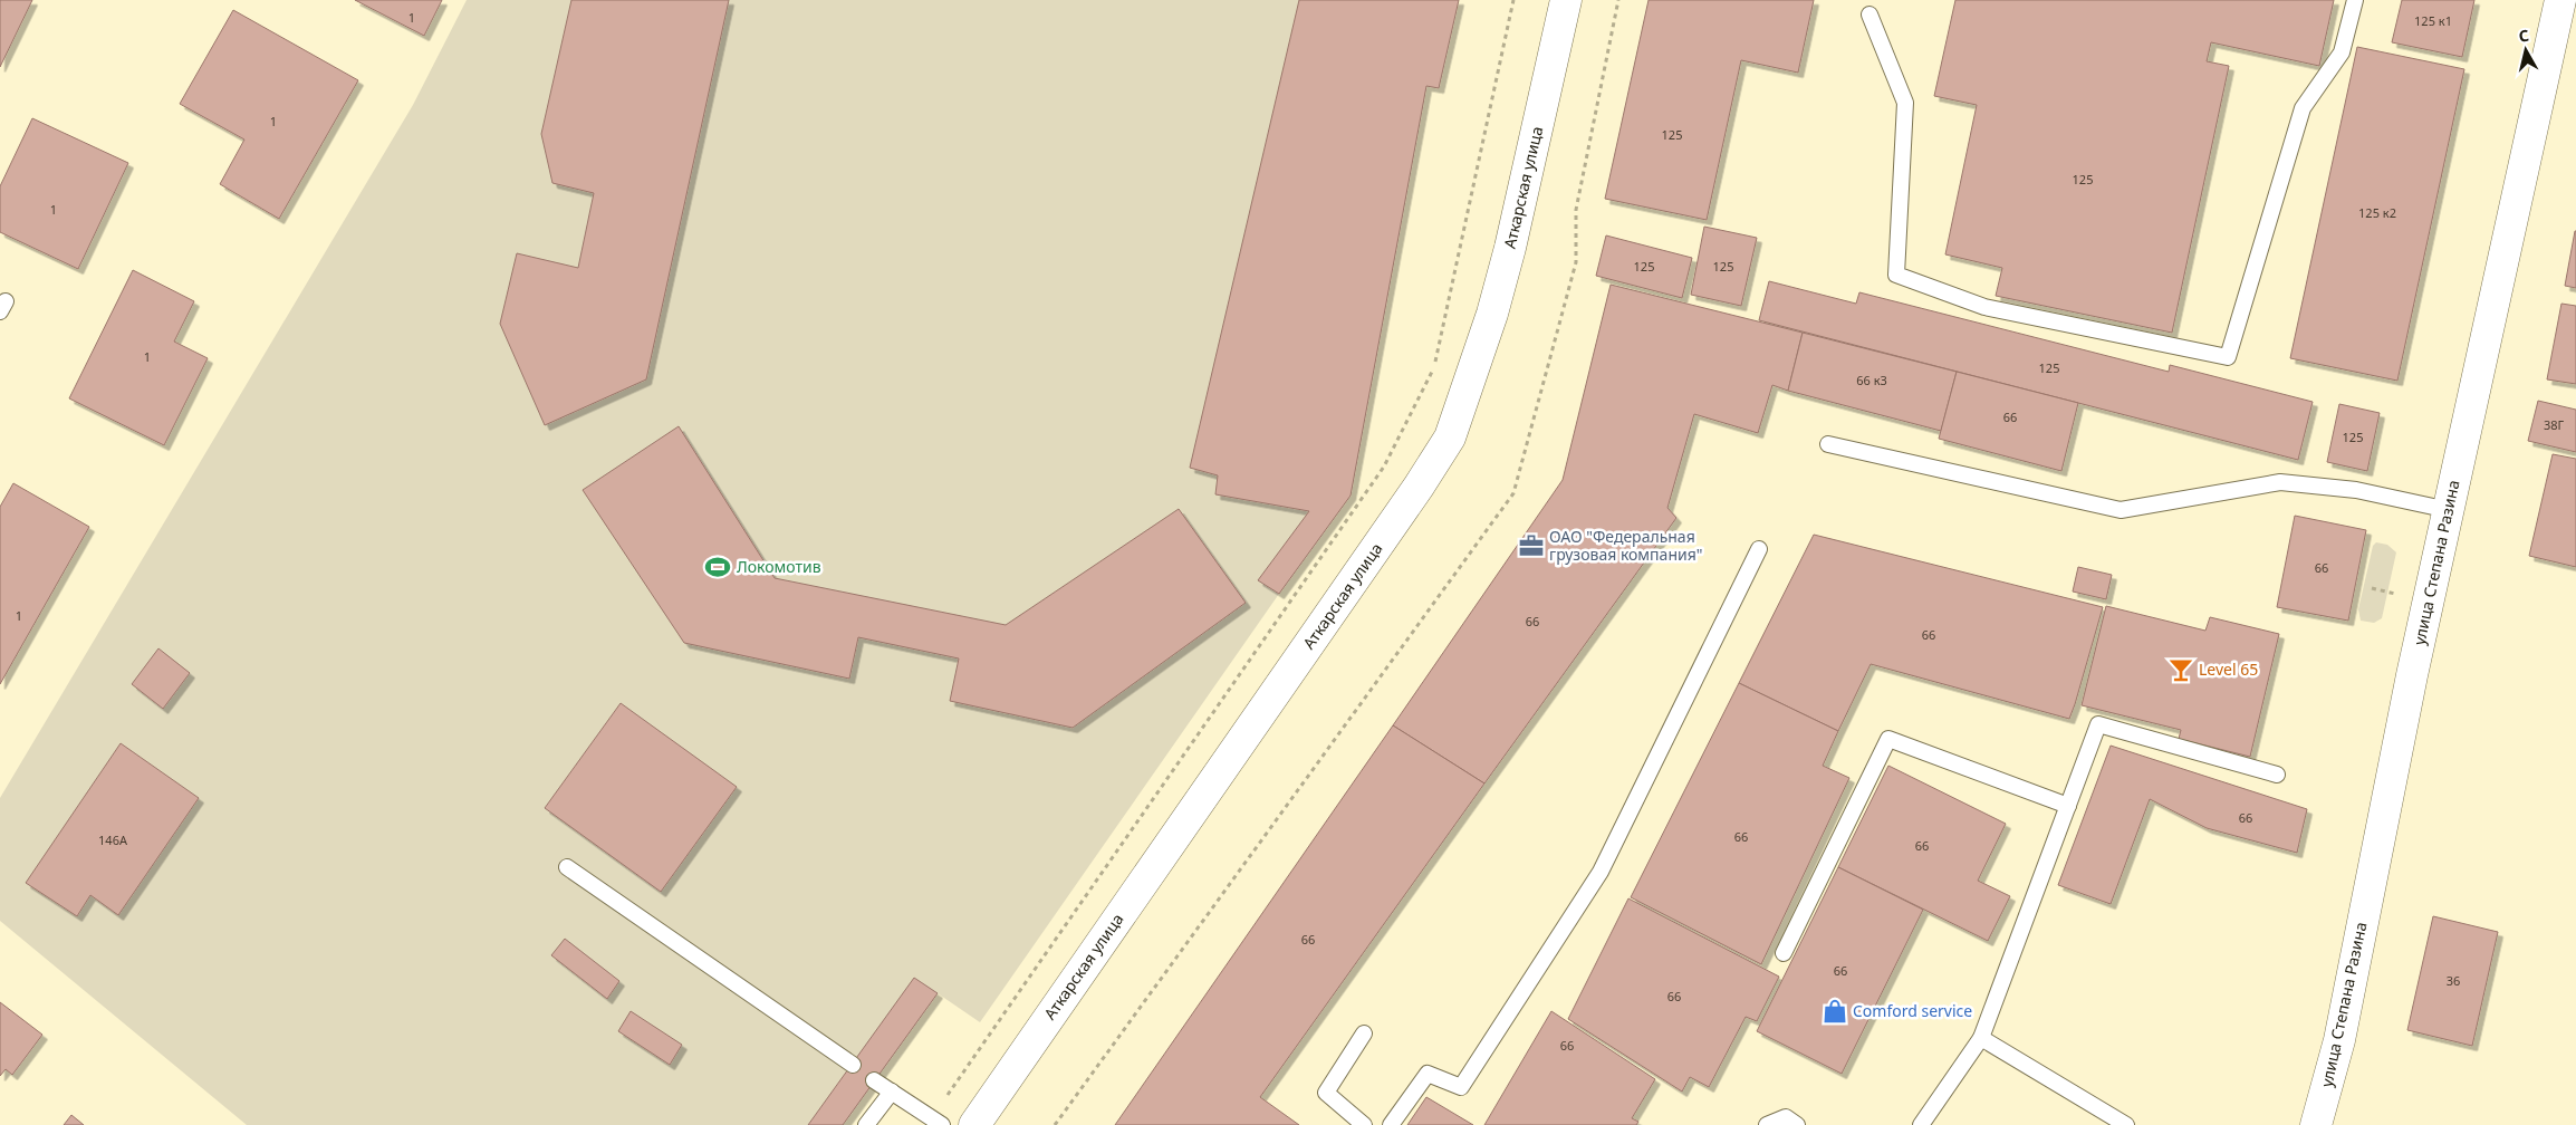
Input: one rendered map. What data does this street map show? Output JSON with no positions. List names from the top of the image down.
{
  "streets": {
    "street": ["Аткарская улица", "улица Степана Разина"]
  },
  "places": {
    "office": ["ОАО \"Федеральная грузовая компания\""],
    "sports": ["Локомотив"],
    "bar": ["Level 65"],
    "shop": ["Comford service"]
  },
  "house_numbers": [
    "1",
    "125 к1",
    "1",
    "125",
    "125",
    "1",
    "125 к2",
    "125",
    "125",
    "1",
    "125",
    "66 к3",
    "66",
    "38Г",
    "125",
    "66",
    "1",
    "66",
    "66",
    "66",
    "66",
    "146А",
    "66",
    "66",
    "66",
    "36",
    "66",
    "66"
  ],
  "north": "top"
}
